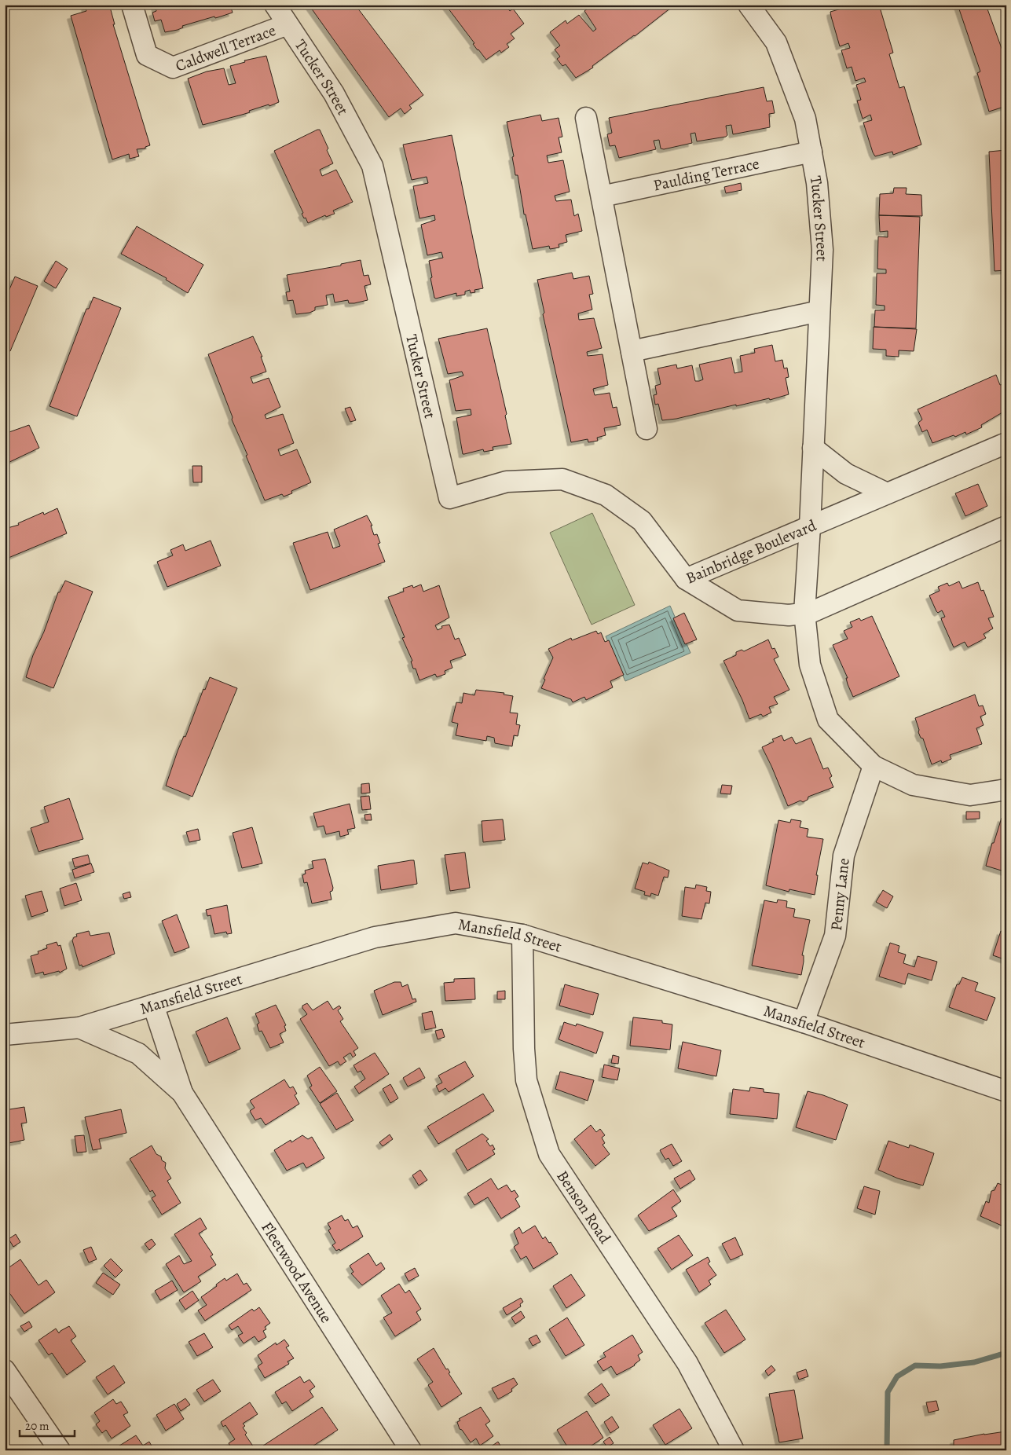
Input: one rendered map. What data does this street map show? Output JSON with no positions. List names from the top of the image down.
{
  "streets": {
    "street": [
      "Caldwell Terrace",
      "Tucker Street",
      "Paulding Terrace",
      "Bainbridge Boulevard",
      "Penny Lane",
      "Mansfield Street",
      "Benson Road",
      "Fleetwood Avenue"
    ]
  },
  "crossings": [
    ["Caldwell Terrace", "Tucker Street"],
    ["Tucker Street", "Paulding Terrace"],
    ["Tucker Street", "Bainbridge Boulevard"],
    ["Penny Lane", "Mansfield Street"],
    ["Mansfield Street", "Benson Road"],
    ["Mansfield Street", "Fleetwood Avenue"]
  ],
  "scale_bar": "20 m"
}
